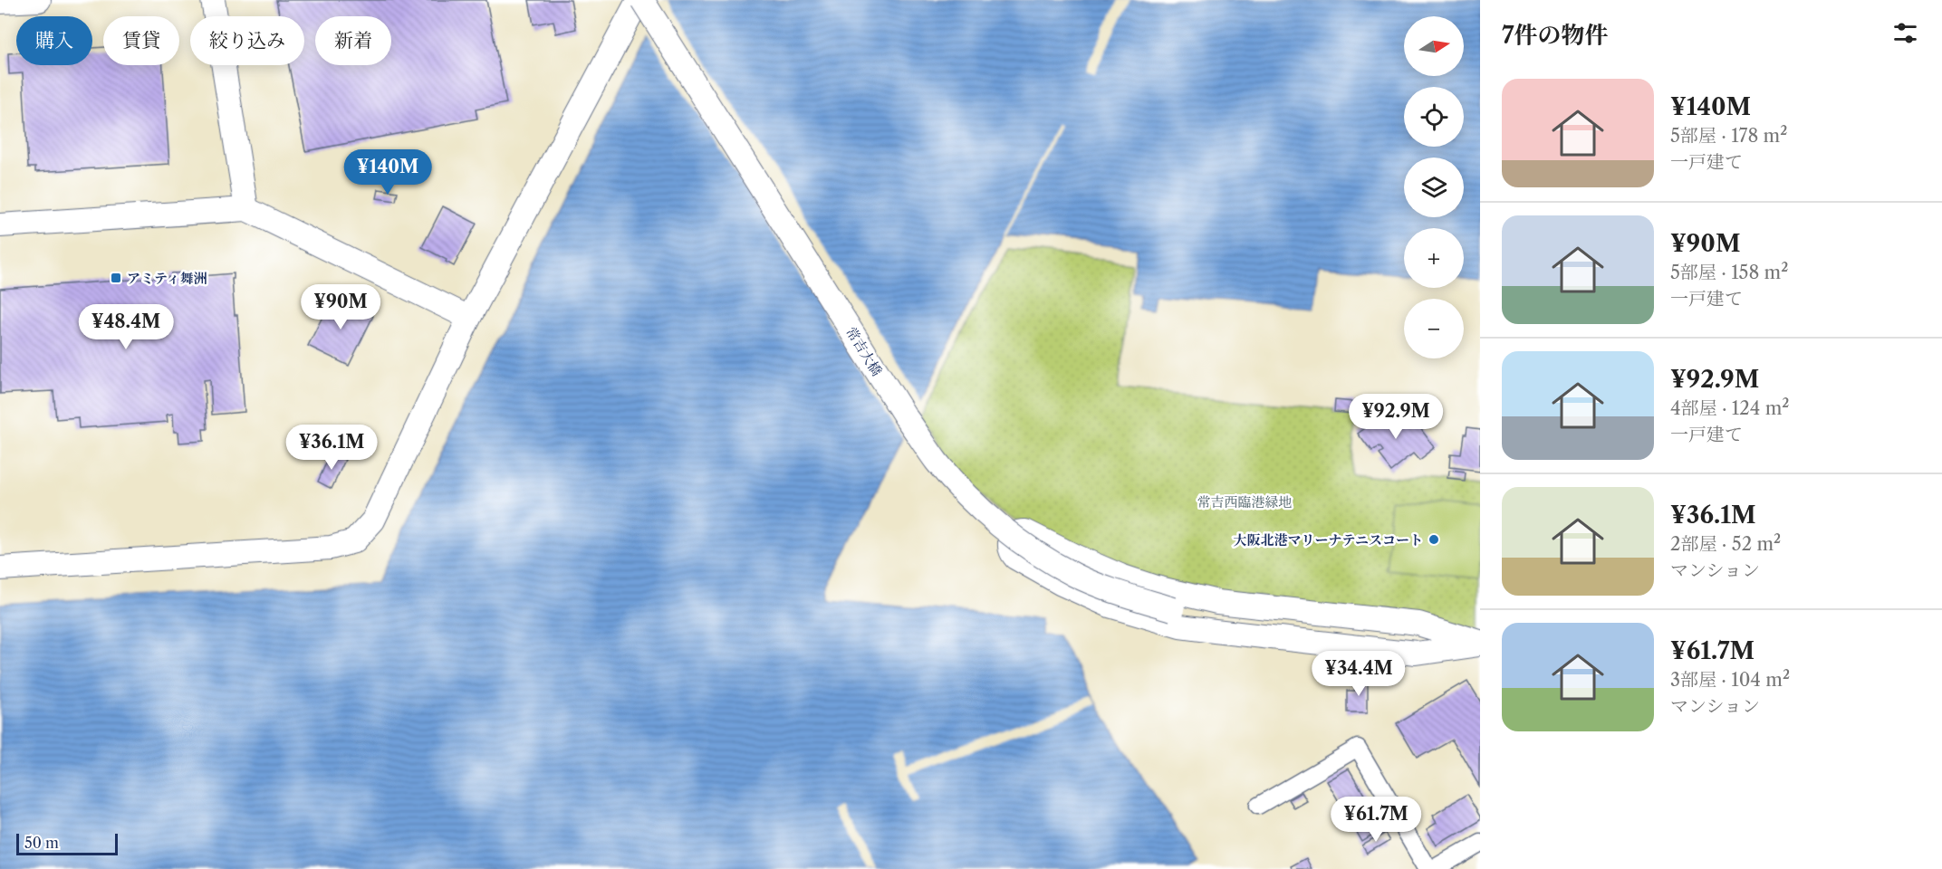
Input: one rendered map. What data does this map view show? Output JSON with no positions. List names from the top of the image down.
{
  "streets": {
    "street": ["常吉大橋"]
  },
  "parks": ["常吉西臨港緑地"],
  "places": {
    "transit": ["アミティ舞洲"],
    "other": ["大阪北港マリーナテニスコート"]
  },
  "scale_bar": "50 m",
  "north": "right",
  "page": {
    "heading": "7件の物件",
    "map_buttons": ["+", "−"],
    "chip": [
      "購入",
      "賃貸",
      "絞り込み",
      "新着"
    ],
    "list": [
      {
        "name": "¥140M",
        "note": "5部屋 · 178 m² · 一戸建て"
      },
      {
        "name": "¥90M",
        "note": "5部屋 · 158 m² · 一戸建て"
      },
      {
        "name": "¥92.9M",
        "note": "4部屋 · 124 m² · 一戸建て"
      },
      {
        "name": "¥36.1M",
        "note": "2部屋 · 52 m² · マンション"
      },
      {
        "name": "¥61.7M",
        "note": "3部屋 · 104 m² · マンション"
      }
    ],
    "price": [
      "¥140M",
      "¥90M",
      "¥48.4M",
      "¥92.9M",
      "¥36.1M",
      "¥34.4M",
      "¥61.7M"
    ],
    "scale": "50 m"
  }
}
